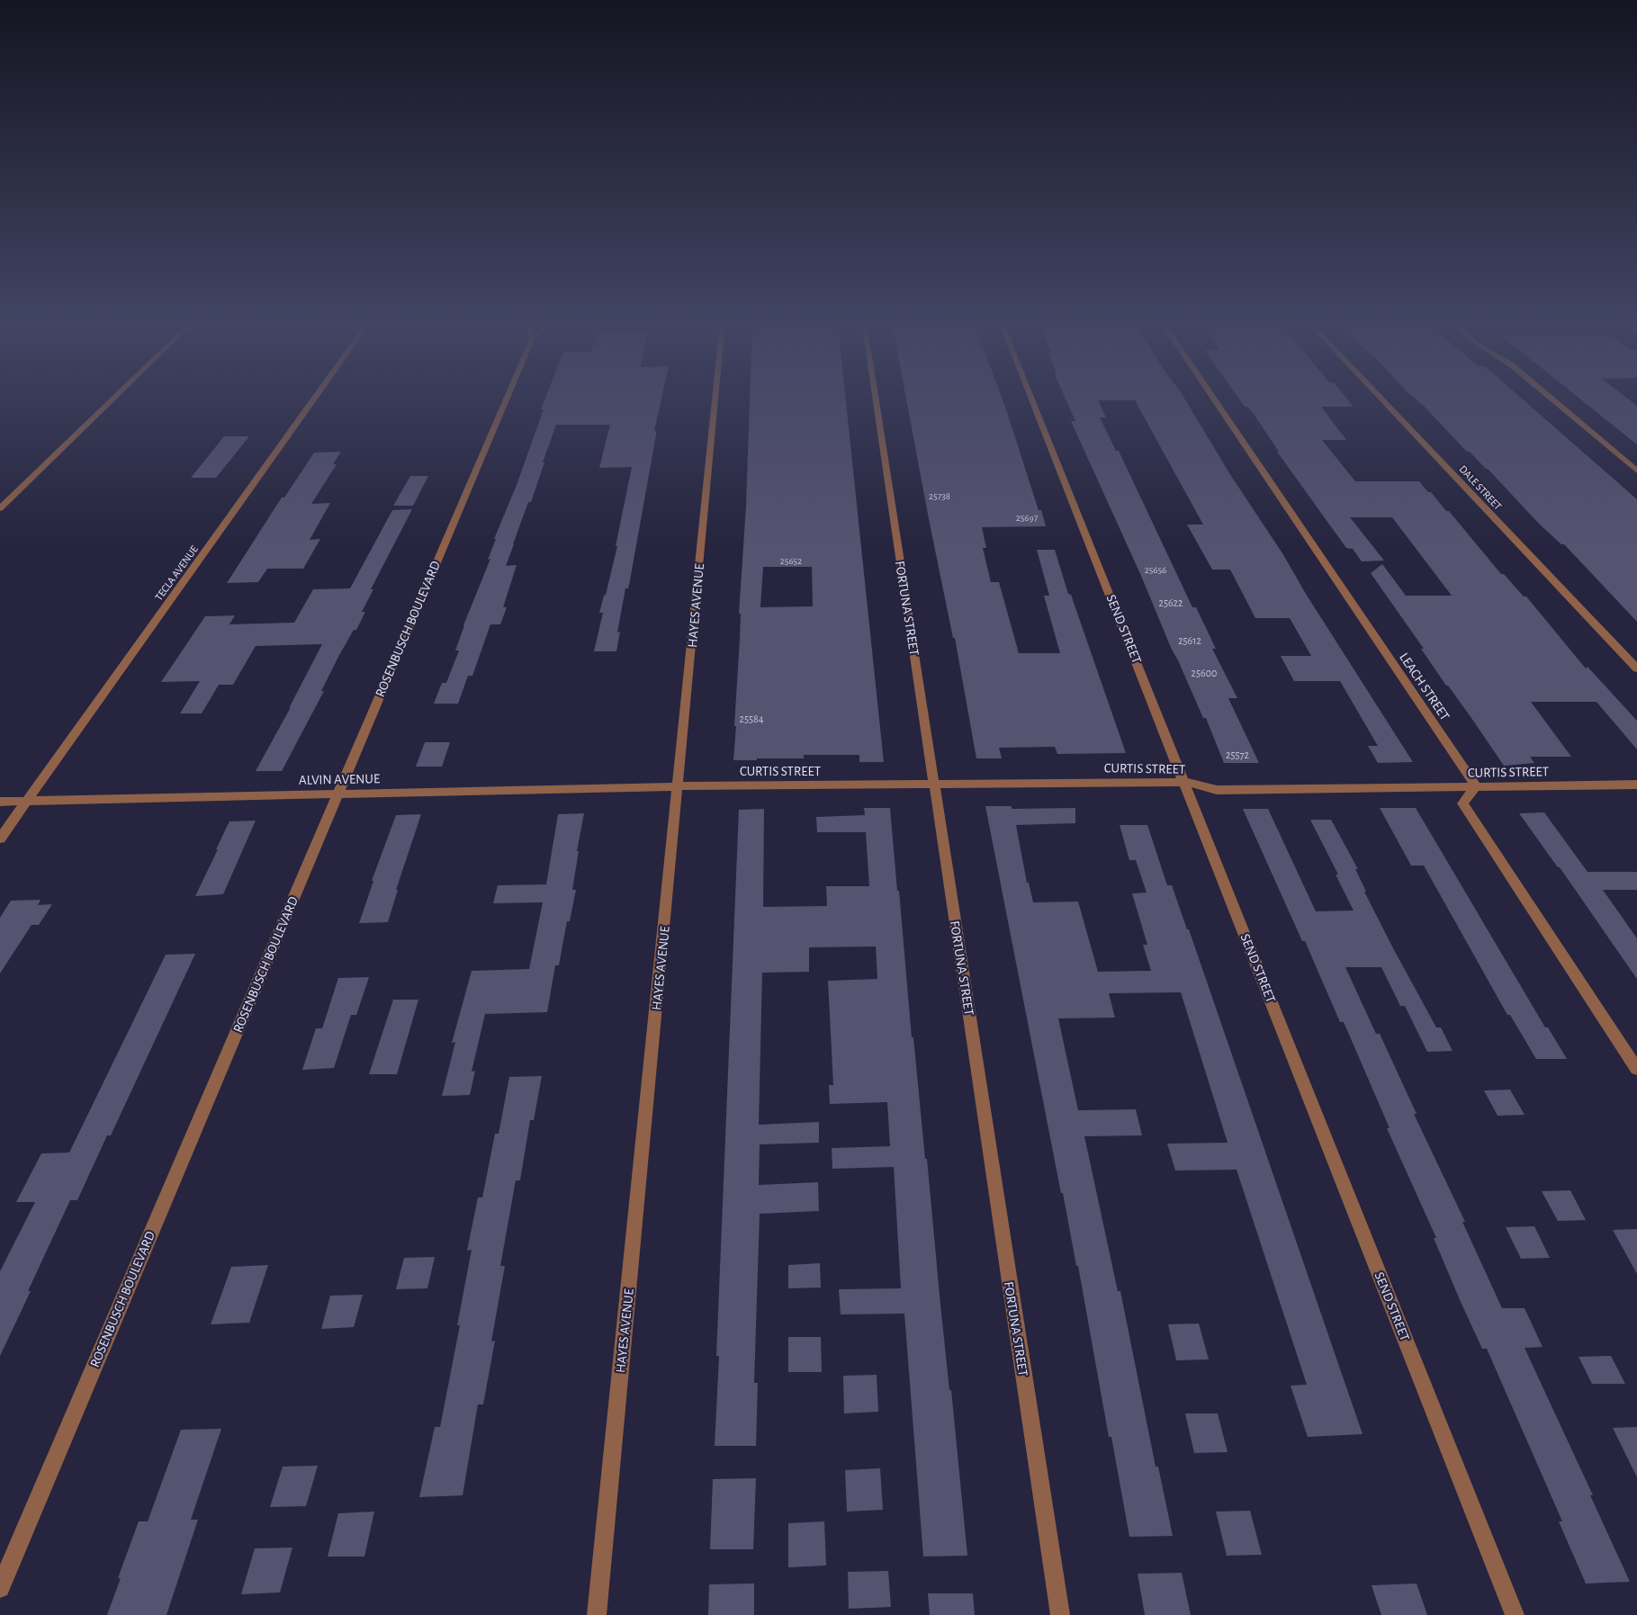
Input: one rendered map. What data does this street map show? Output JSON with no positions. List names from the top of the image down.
{
  "streets": {
    "street": [
      "DALE STREET",
      "TECLA AVENUE",
      "HAYES AVENUE",
      "FORTUNA STREET",
      "ROSENBUSCH BOULEVARD",
      "SEND STREET",
      "LEACH STREET",
      "CURTIS STREET",
      "ALVIN AVENUE"
    ]
  },
  "crossings": [
    ["TECLA AVENUE", "ALVIN AVENUE"],
    ["HAYES AVENUE", "CURTIS STREET"],
    ["HAYES AVENUE", "ALVIN AVENUE"],
    ["FORTUNA STREET", "CURTIS STREET"],
    ["ROSENBUSCH BOULEVARD", "ALVIN AVENUE"],
    ["SEND STREET", "CURTIS STREET"],
    ["LEACH STREET", "CURTIS STREET"],
    ["CURTIS STREET", "ALVIN AVENUE"]
  ],
  "house_numbers": [
    "25738",
    "25697",
    "25652",
    "25656",
    "25622",
    "25612",
    "25600",
    "25584",
    "25572"
  ]
}
